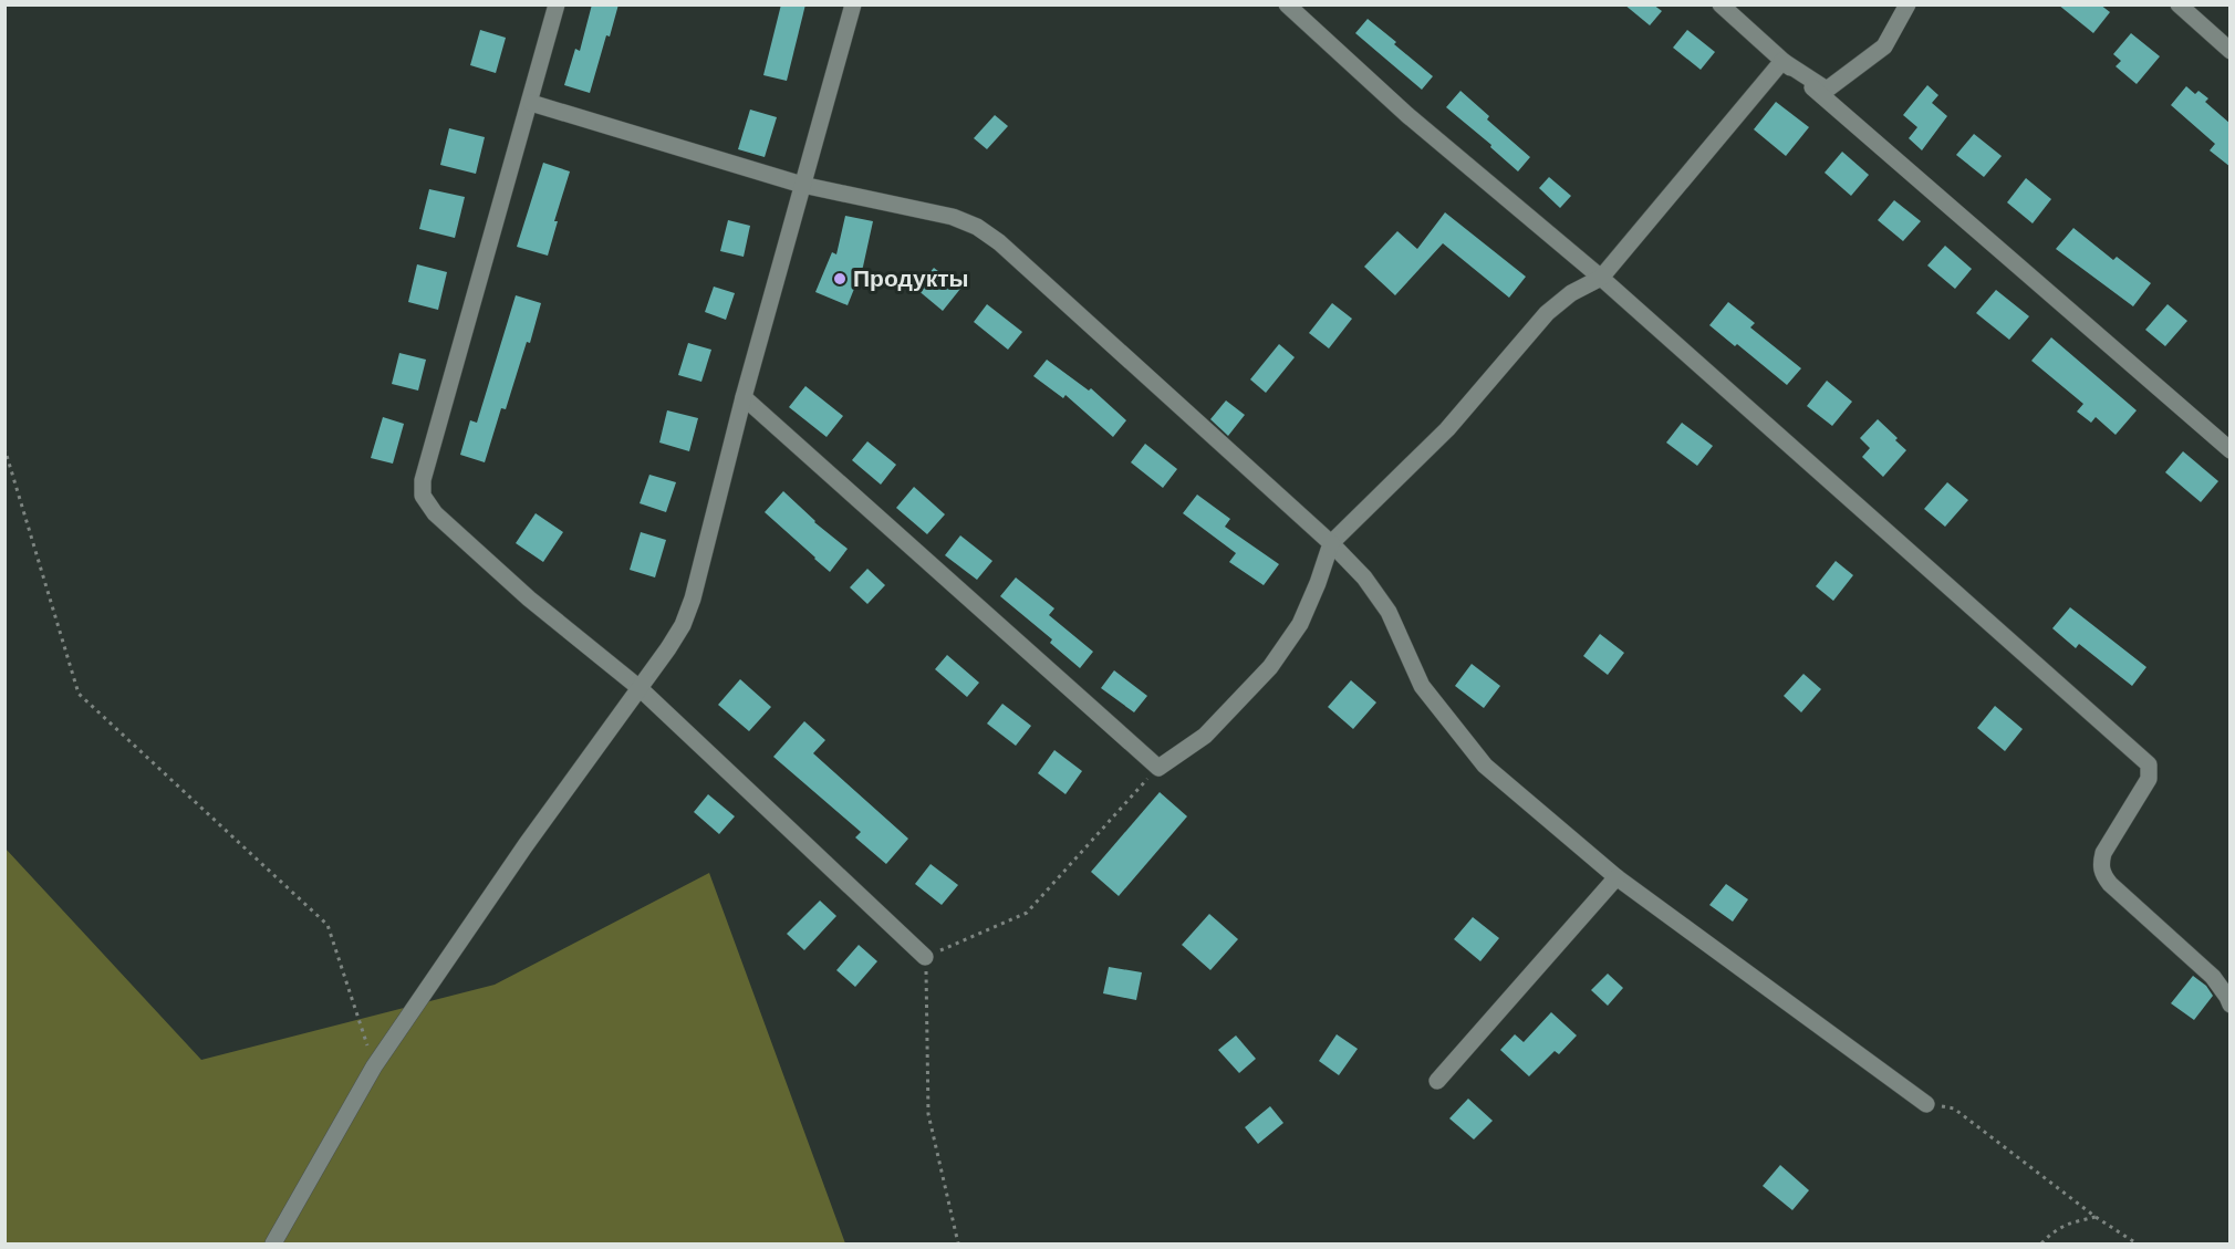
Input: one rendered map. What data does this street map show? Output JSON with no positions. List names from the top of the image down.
{
  "places": ["Продукты"]
}
